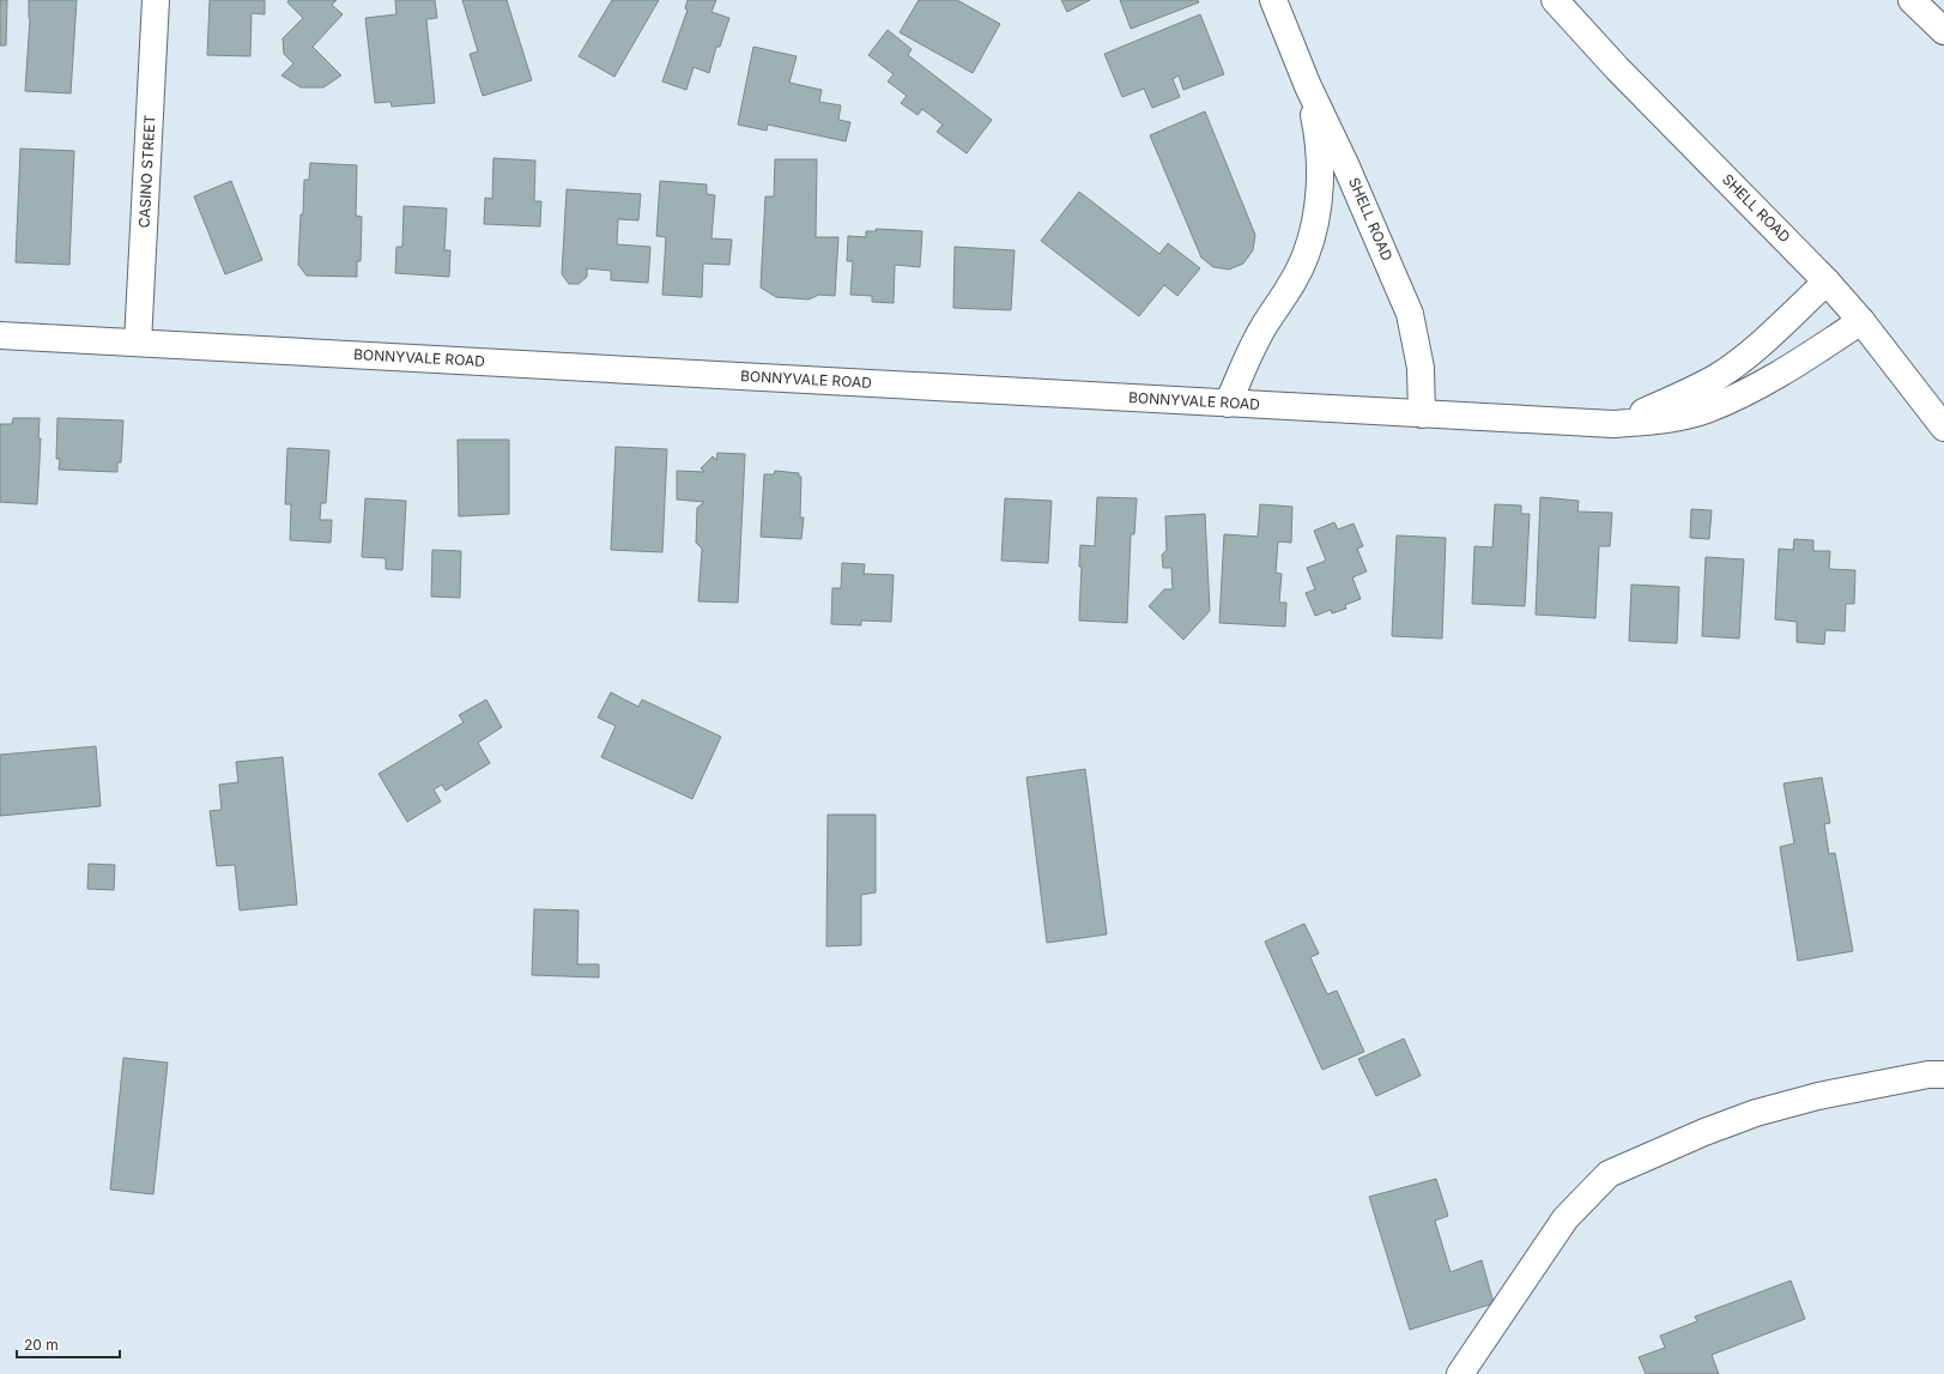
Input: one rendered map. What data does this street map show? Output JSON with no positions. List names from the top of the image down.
{
  "streets": {
    "street": ["CASINO STREET", "SHELL ROAD", "BONNYVALE ROAD"]
  },
  "crossings": [
    ["CASINO STREET", "BONNYVALE ROAD"],
    ["SHELL ROAD", "BONNYVALE ROAD"]
  ],
  "scale_bar": "20 m"
}
